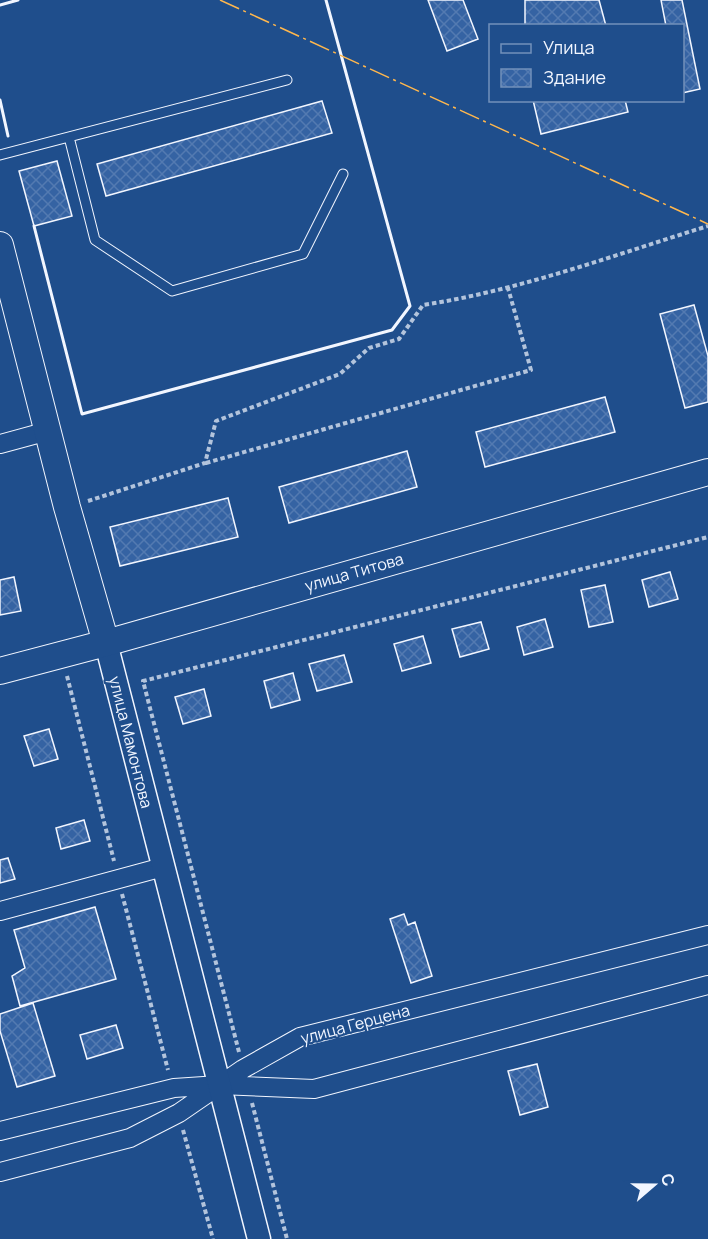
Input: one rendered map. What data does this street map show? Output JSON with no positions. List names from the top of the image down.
{
  "streets": {
    "main road": ["улица Титова", "улица Мамонтова"],
    "street": ["улица Герцена"]
  },
  "crossings": [
    ["улица Титова", "улица Мамонтова"],
    ["улица Мамонтова", "улица Герцена"]
  ],
  "legend": ["Улица", "Здание"],
  "north": "right"
}
